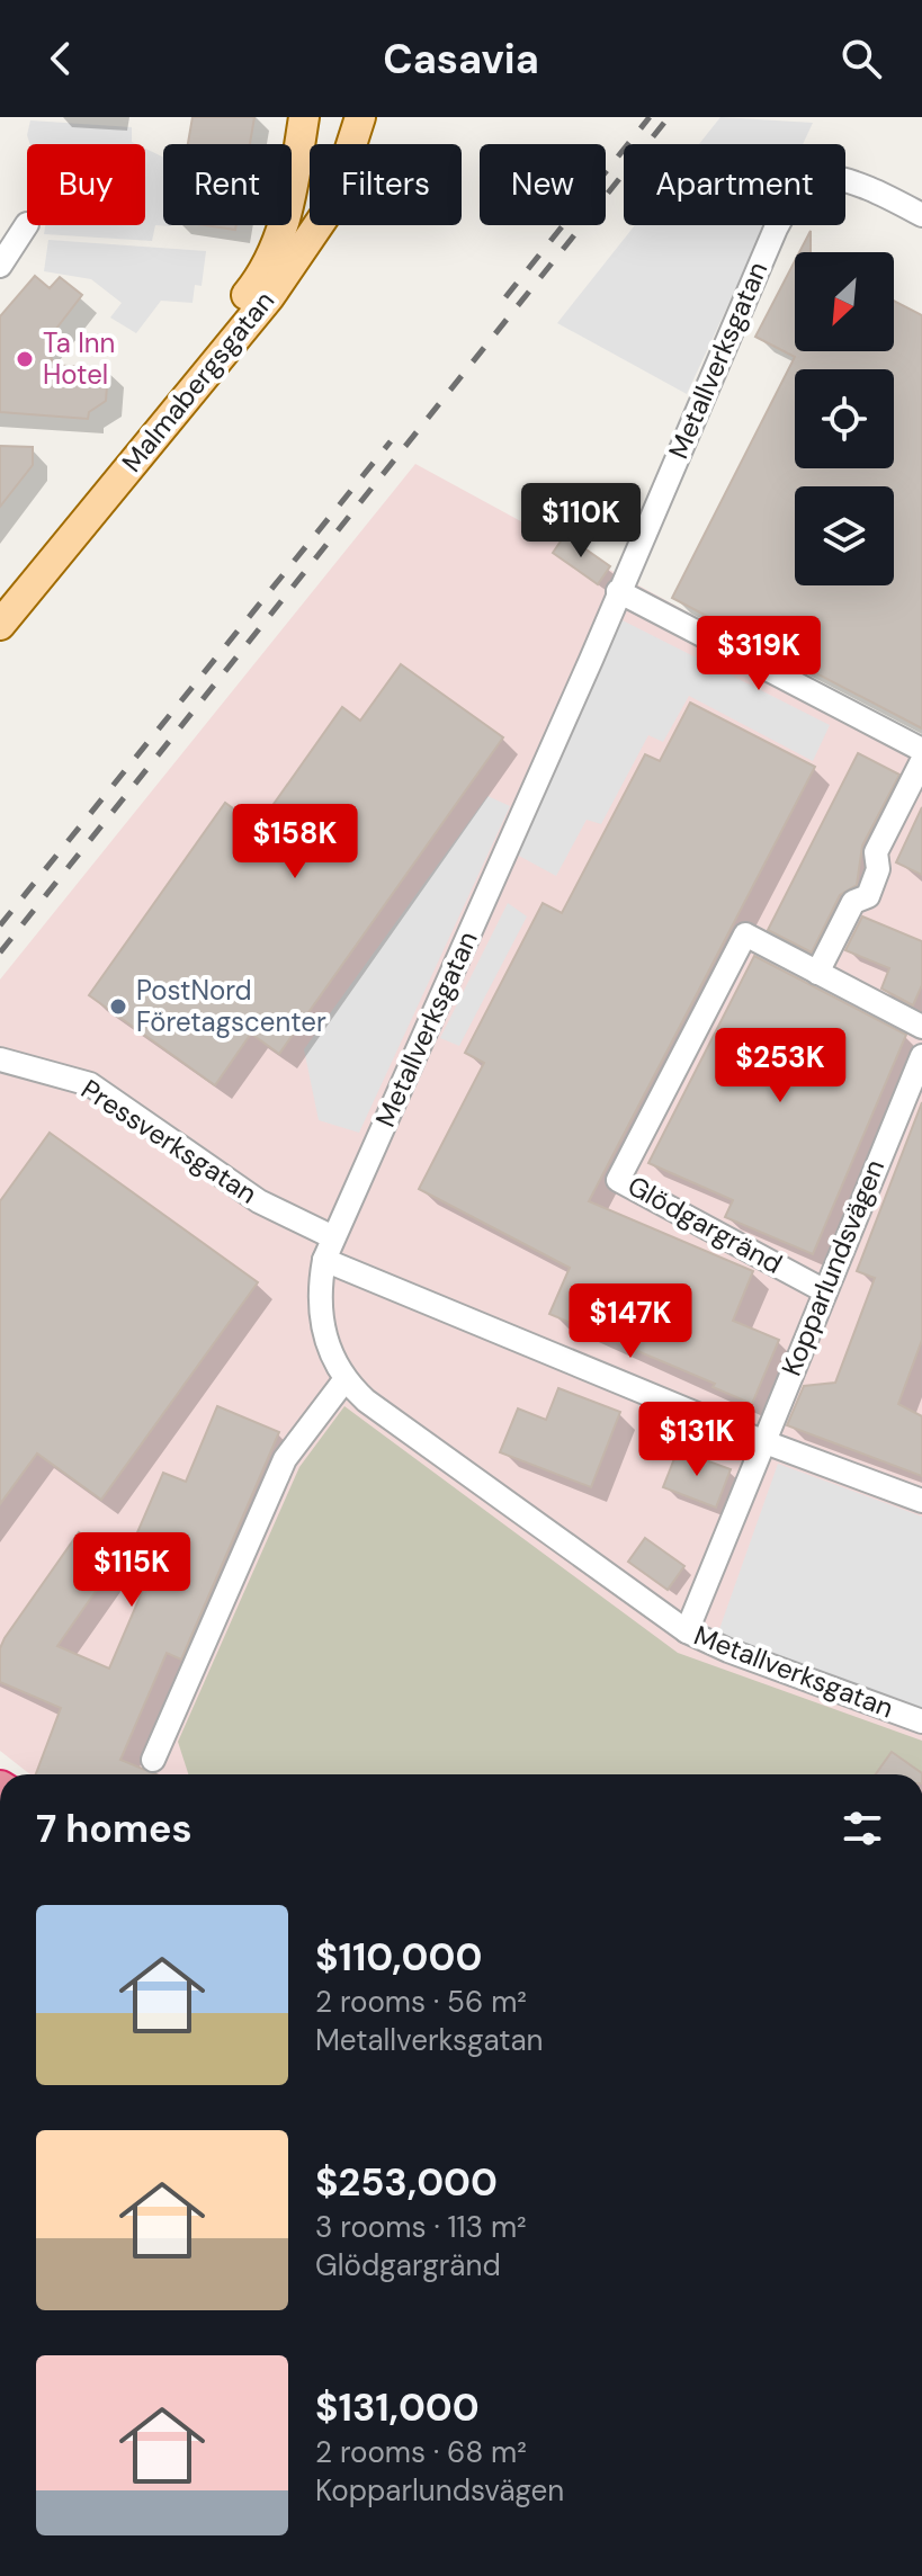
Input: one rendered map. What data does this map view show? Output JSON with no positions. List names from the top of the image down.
{
  "streets": {
    "main road": ["Malmabergsgatan"],
    "street": [
      "Metallverksgatan",
      "Pressverksgatan",
      "Glödgargränd",
      "Kopparlundsvägen"
    ]
  },
  "crossings": [
    ["Metallverksgatan", "Pressverksgatan"],
    ["Metallverksgatan", "Kopparlundsvägen"],
    ["Glödgargränd", "Kopparlundsvägen"]
  ],
  "places": ["Ta Inn Hotel", "PostNord Företagscenter"],
  "north": "bottom left",
  "page": {
    "header": "Casavia",
    "chip": [
      "Buy",
      "Rent",
      "Filters",
      "New",
      "Apartment"
    ],
    "price": [
      "$110K",
      "$319K",
      "$158K",
      "$253K",
      "$147K",
      "$131K",
      "$115K"
    ],
    "heading": "7 homes",
    "list": [
      {
        "name": "$110,000",
        "note": "2 rooms · 56 m² · Metallverksgatan"
      },
      {
        "name": "$253,000",
        "note": "3 rooms · 113 m² · Glödgargränd"
      },
      {
        "name": "$131,000",
        "note": "2 rooms · 68 m² · Kopparlundsvägen"
      }
    ]
  }
}
